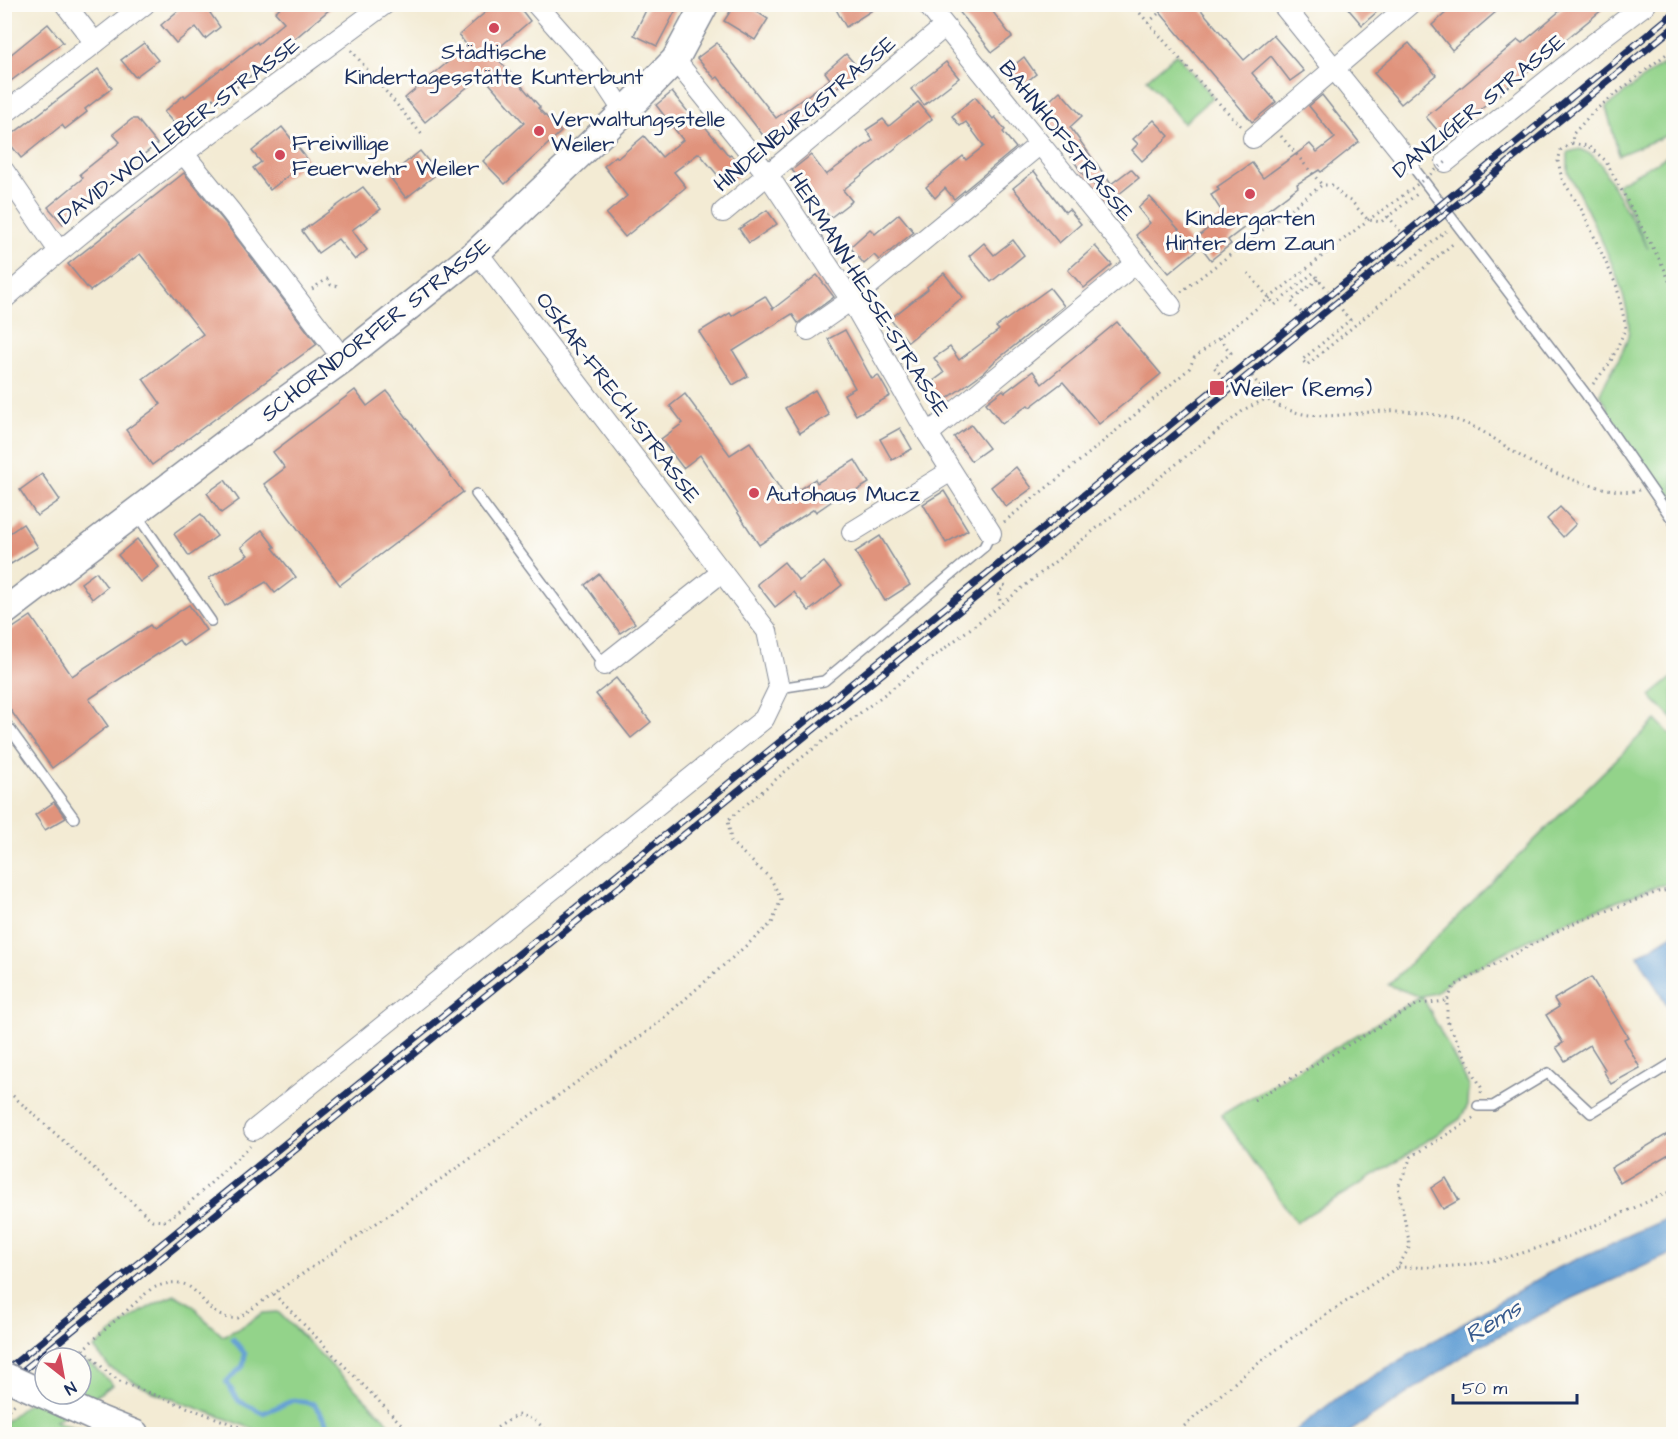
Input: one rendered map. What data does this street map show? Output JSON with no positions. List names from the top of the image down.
{
  "streets": {
    "street": [
      "DANZIGER STRASSE",
      "HINDENBURGSTRASSE",
      "DAVID-WOLLEBER-STRASSE",
      "BAHNHOFSTRASSE",
      "HERMANN-HESSE-STRASSE",
      "SCHORNDORFER STRASSE",
      "OSKAR-FRECH-STRASSE"
    ]
  },
  "crossings": [
    ["DANZIGER STRASSE", "HERMANN-HESSE-STRASSE"],
    ["HINDENBURGSTRASSE", "BAHNHOFSTRASSE"],
    ["HINDENBURGSTRASSE", "HERMANN-HESSE-STRASSE"],
    ["HERMANN-HESSE-STRASSE", "SCHORNDORFER STRASSE"],
    ["SCHORNDORFER STRASSE", "OSKAR-FRECH-STRASSE"]
  ],
  "water": ["Rems"],
  "places": {
    "other": [
      "Städtische Kindertagesstätte Kunterbunt",
      "Verwaltungsstelle Weiler",
      "Freiwillige Feuerwehr Weiler",
      "Kindergarten Hinter dem Zaun",
      "Autohaus Mucz"
    ],
    "transit": ["Weiler (Rems)"]
  },
  "scale_bar": "50 m",
  "north": "bottom right"
}
